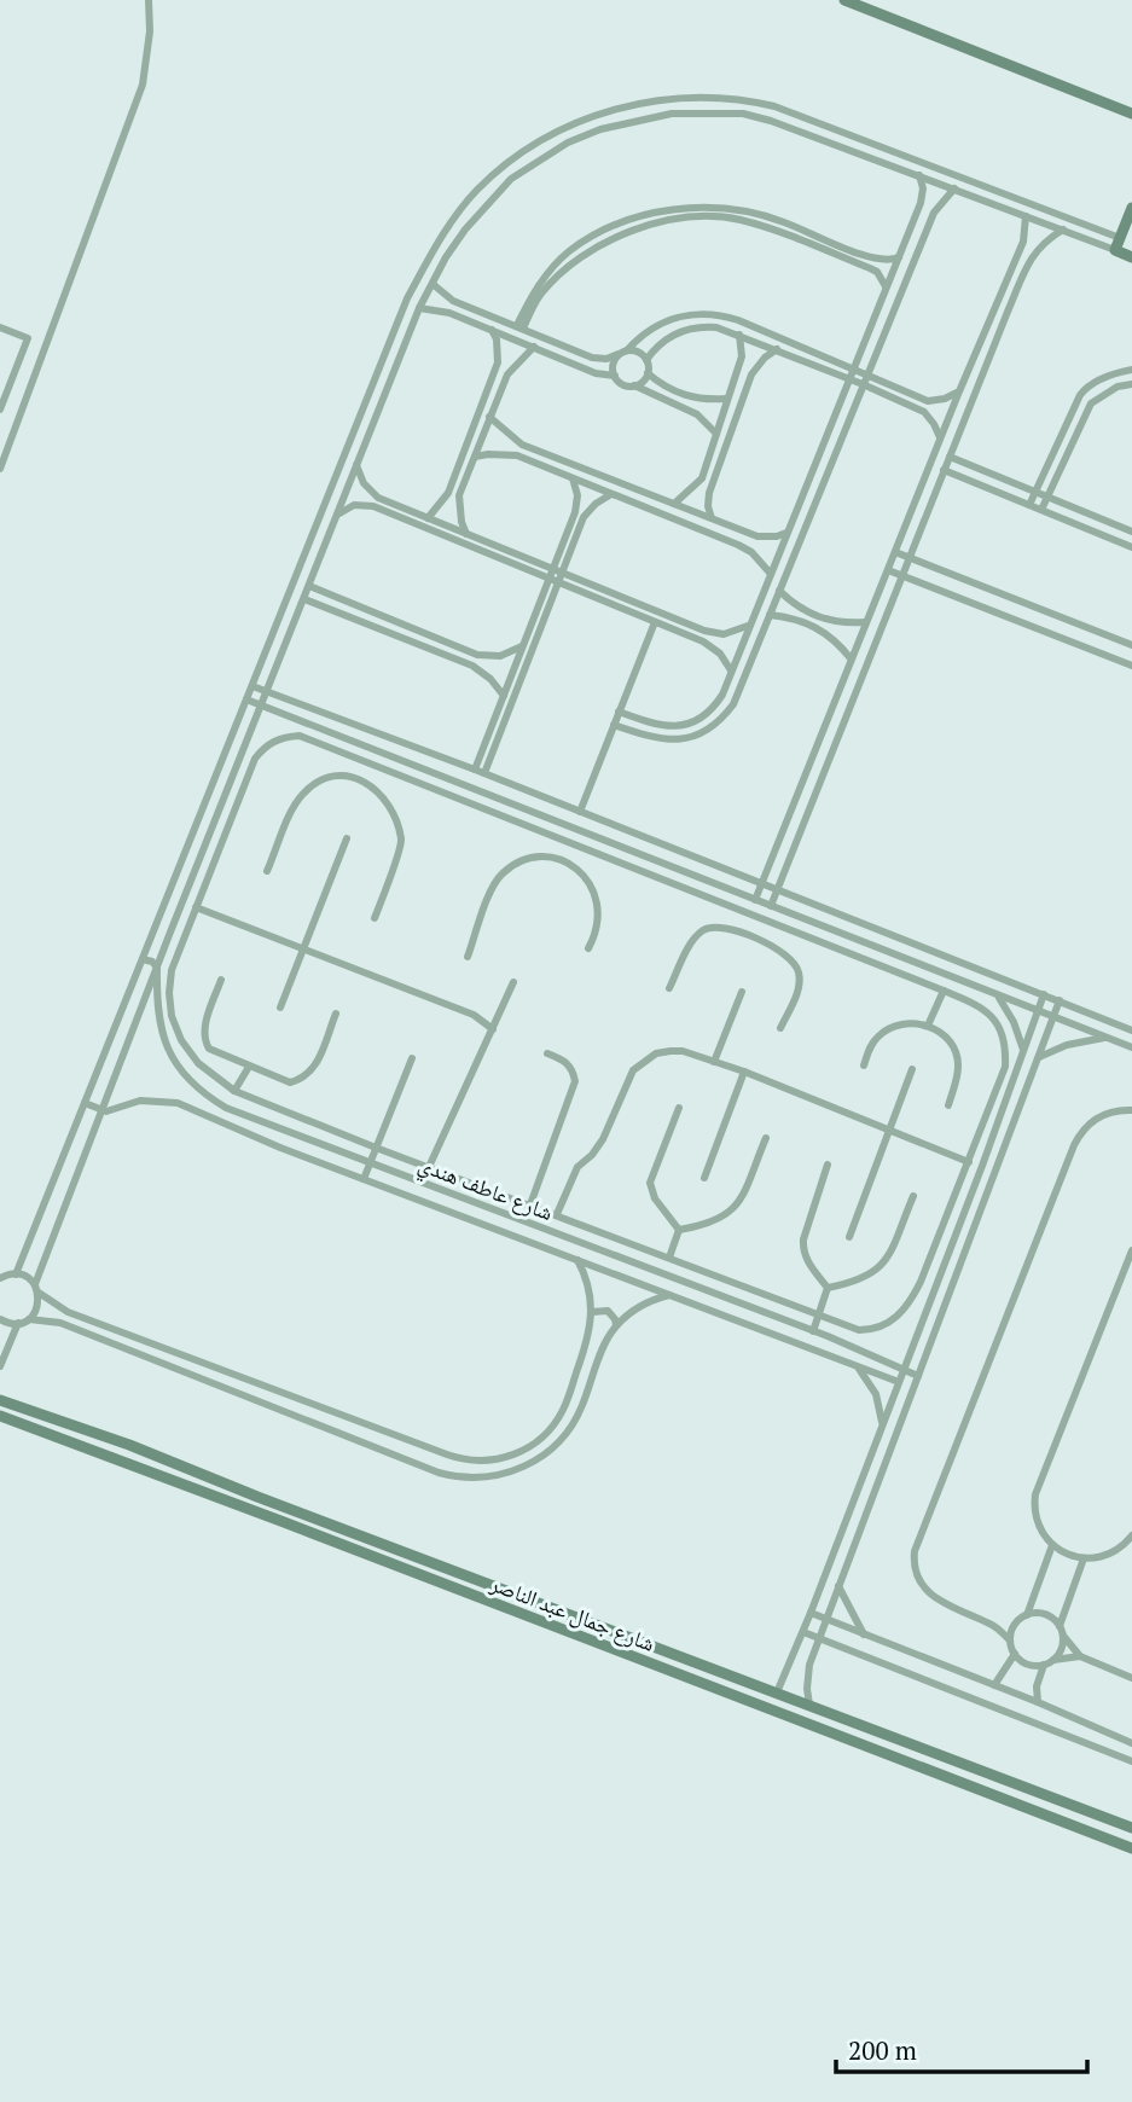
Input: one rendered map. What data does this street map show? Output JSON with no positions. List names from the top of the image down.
{
  "streets": {
    "main road": ["شارع جمال عبد الناصر"],
    "street": ["شارع عاطف هندي"]
  },
  "scale_bar": "200 m"
}
